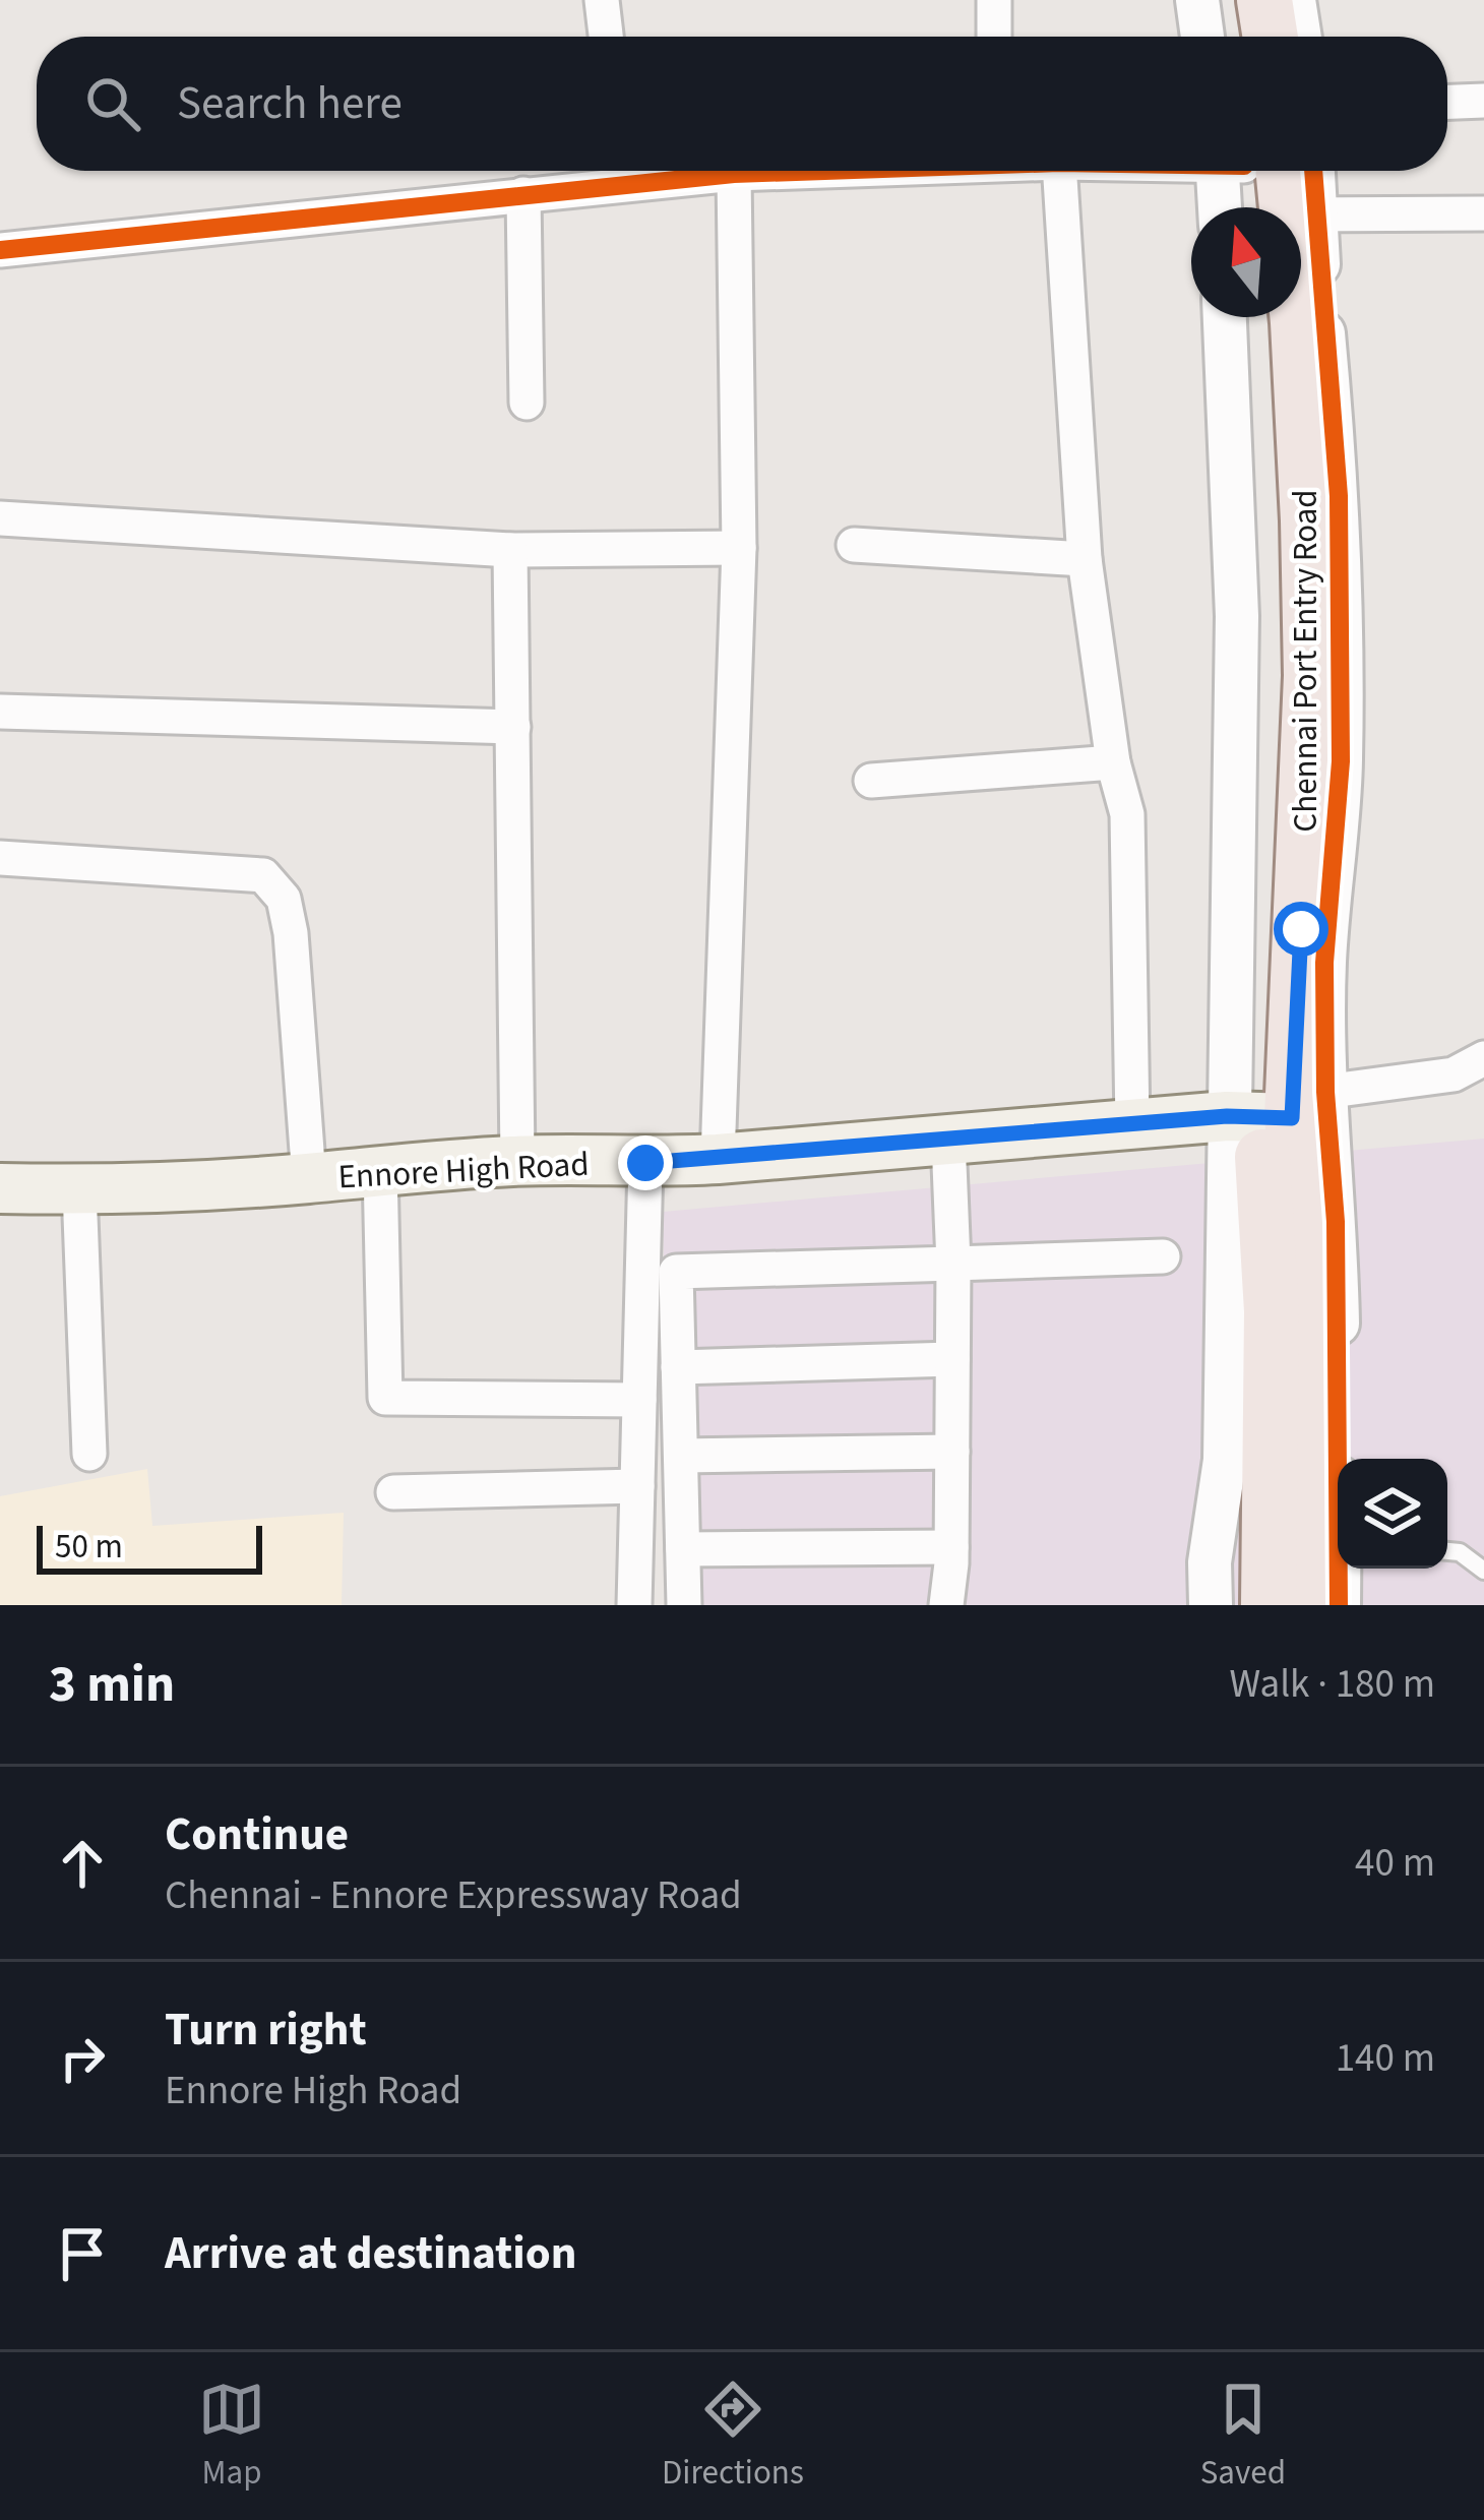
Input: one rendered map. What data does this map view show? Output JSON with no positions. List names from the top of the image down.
{
  "streets": {
    "main road": ["Ennore High Road"],
    "cycle path": ["Chennai Port Entry Road"]
  },
  "scale_bar": "50 m",
  "north": "top",
  "page": {
    "search": "Search here",
    "scale": "50 m",
    "heading": ["3 min", "Walk · 180 m"],
    "list": [
      ["Continue", "Chennai - Ennore Expressway Road", "40 m"],
      ["Turn right", "Ennore High Road", "140 m"],
      "Arrive at destination"
    ],
    "nav": ["Map", "Directions", "Saved"]
  }
}
